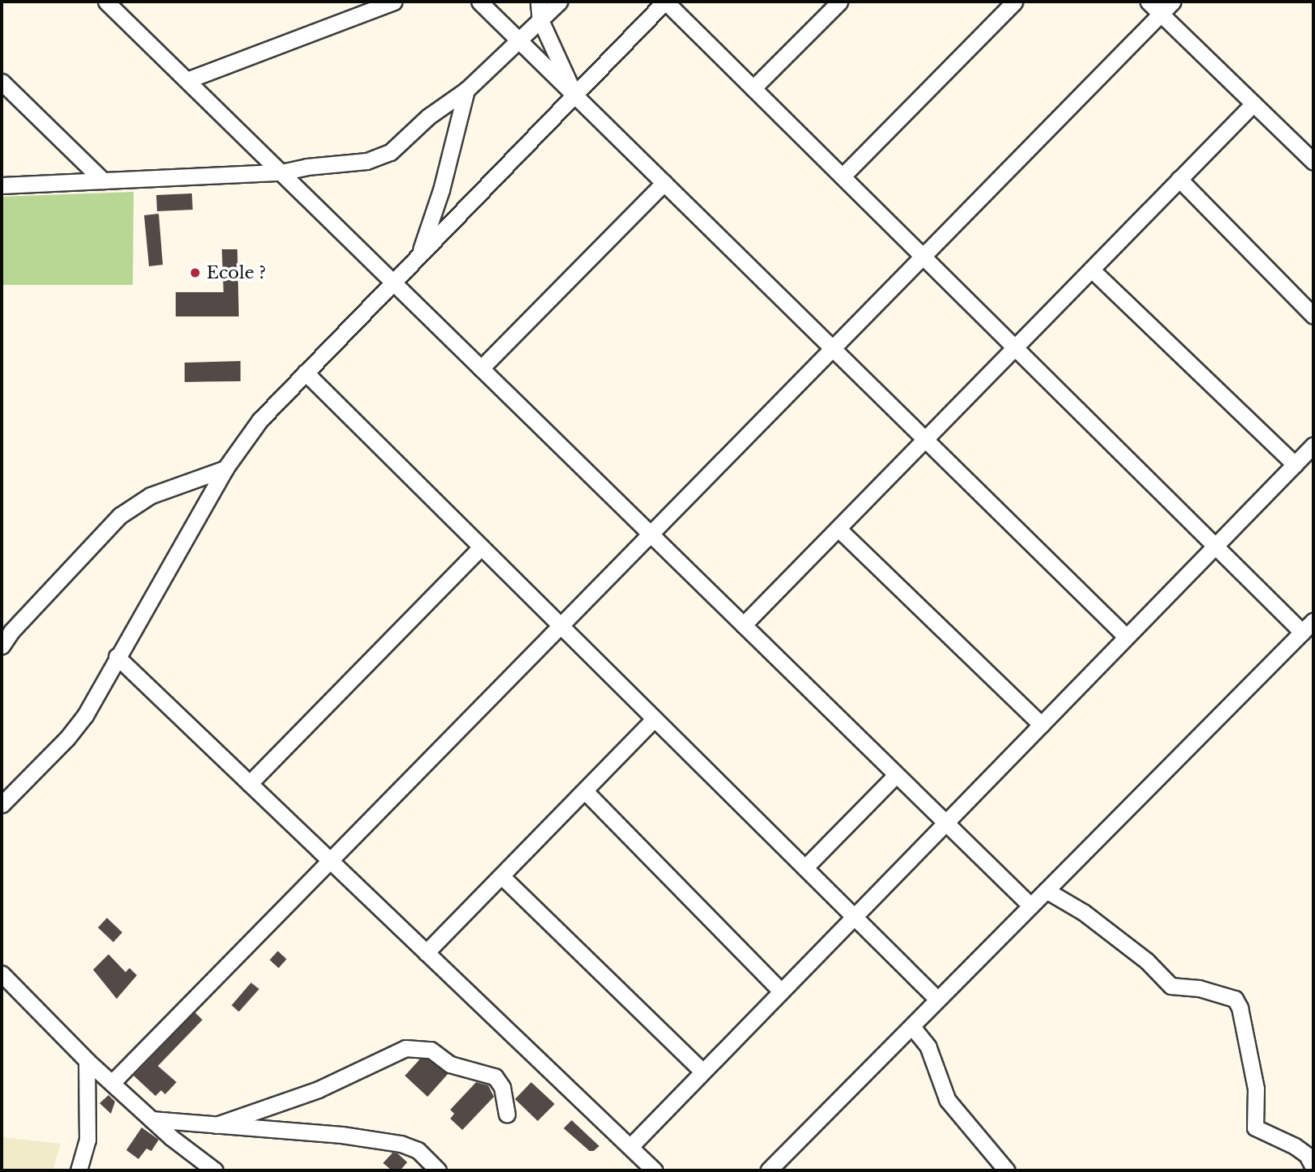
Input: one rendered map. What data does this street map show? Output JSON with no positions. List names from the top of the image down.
{
  "places": ["Ecole ?"]
}
